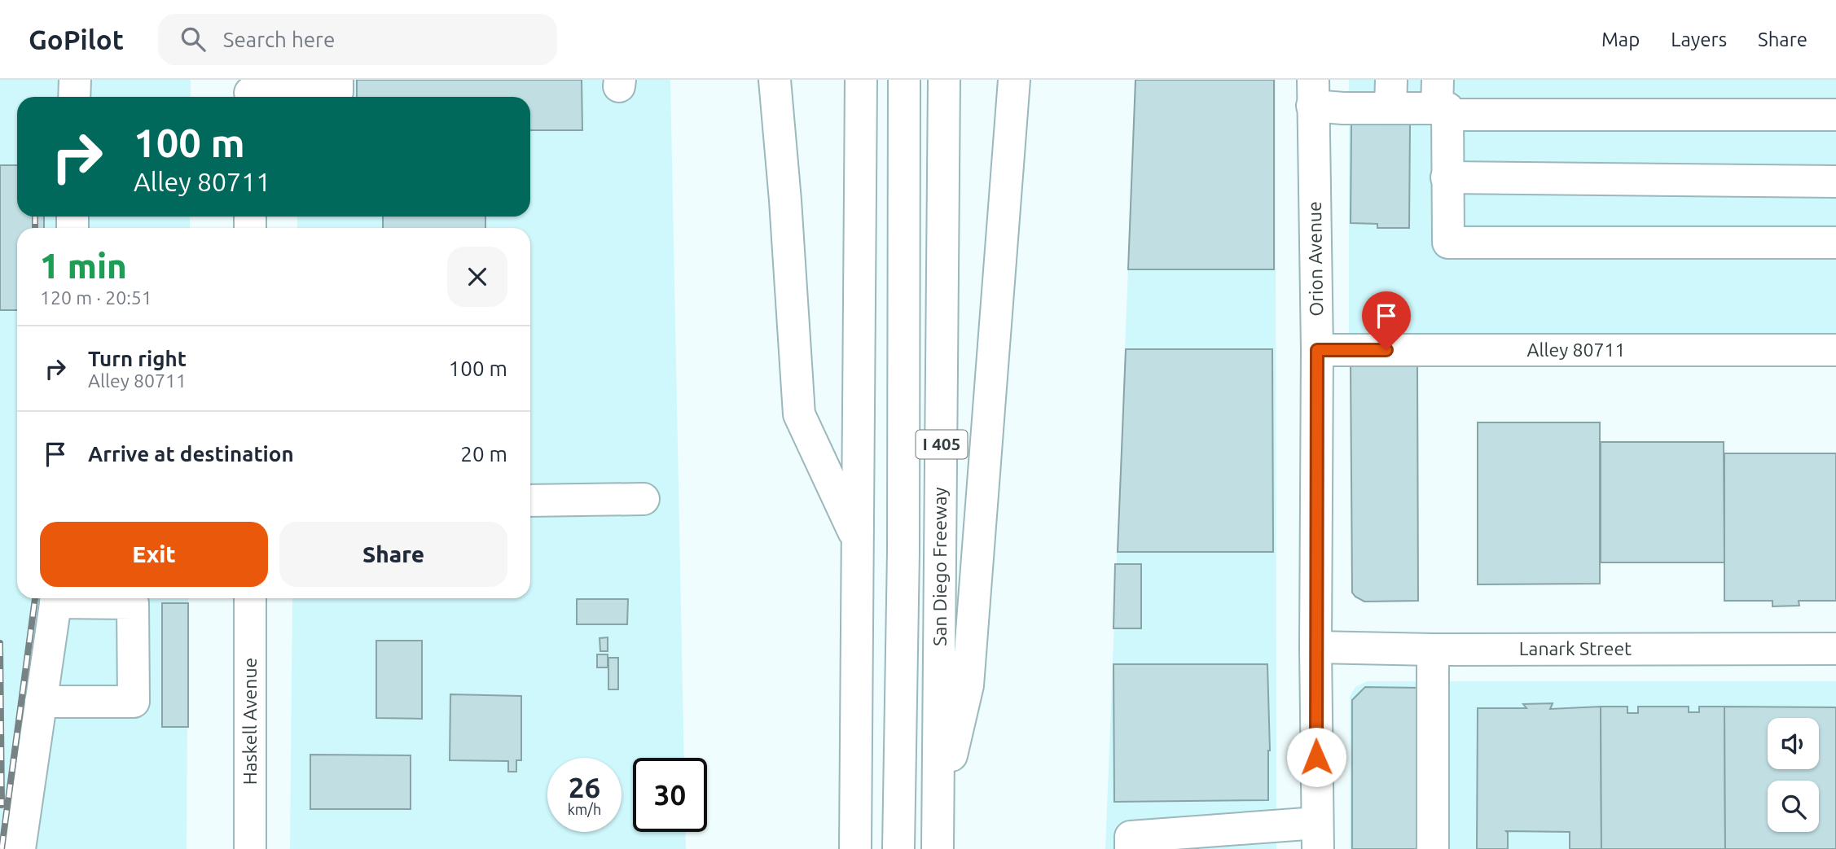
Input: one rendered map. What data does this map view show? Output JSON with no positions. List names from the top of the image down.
{
  "streets": {
    "main road": [
      "Orion Avenue",
      "Alley 80711",
      "I 405",
      "San Diego Freeway",
      "Lanark Street",
      "Haskell Avenue"
    ]
  },
  "crossings": [
    ["Orion Avenue", "Alley 80711"],
    ["Orion Avenue", "Lanark Street"]
  ],
  "page": {
    "header": "GoPilot",
    "search": "Search here",
    "nav": ["Map", "Layers", "Share"],
    "turn": ["100 m", "Alley 80711"],
    "heading": ["1 min", "120 m · 20:51"],
    "list": [
      {
        "name": "Turn right",
        "note": "Alley 80711",
        "value": "100 m"
      },
      {
        "name": "Arrive at destination",
        "value": "20 m"
      }
    ],
    "buttons": ["Exit", "Share"],
    "speed": "26 km/h",
    "limit": "30"
  }
}
